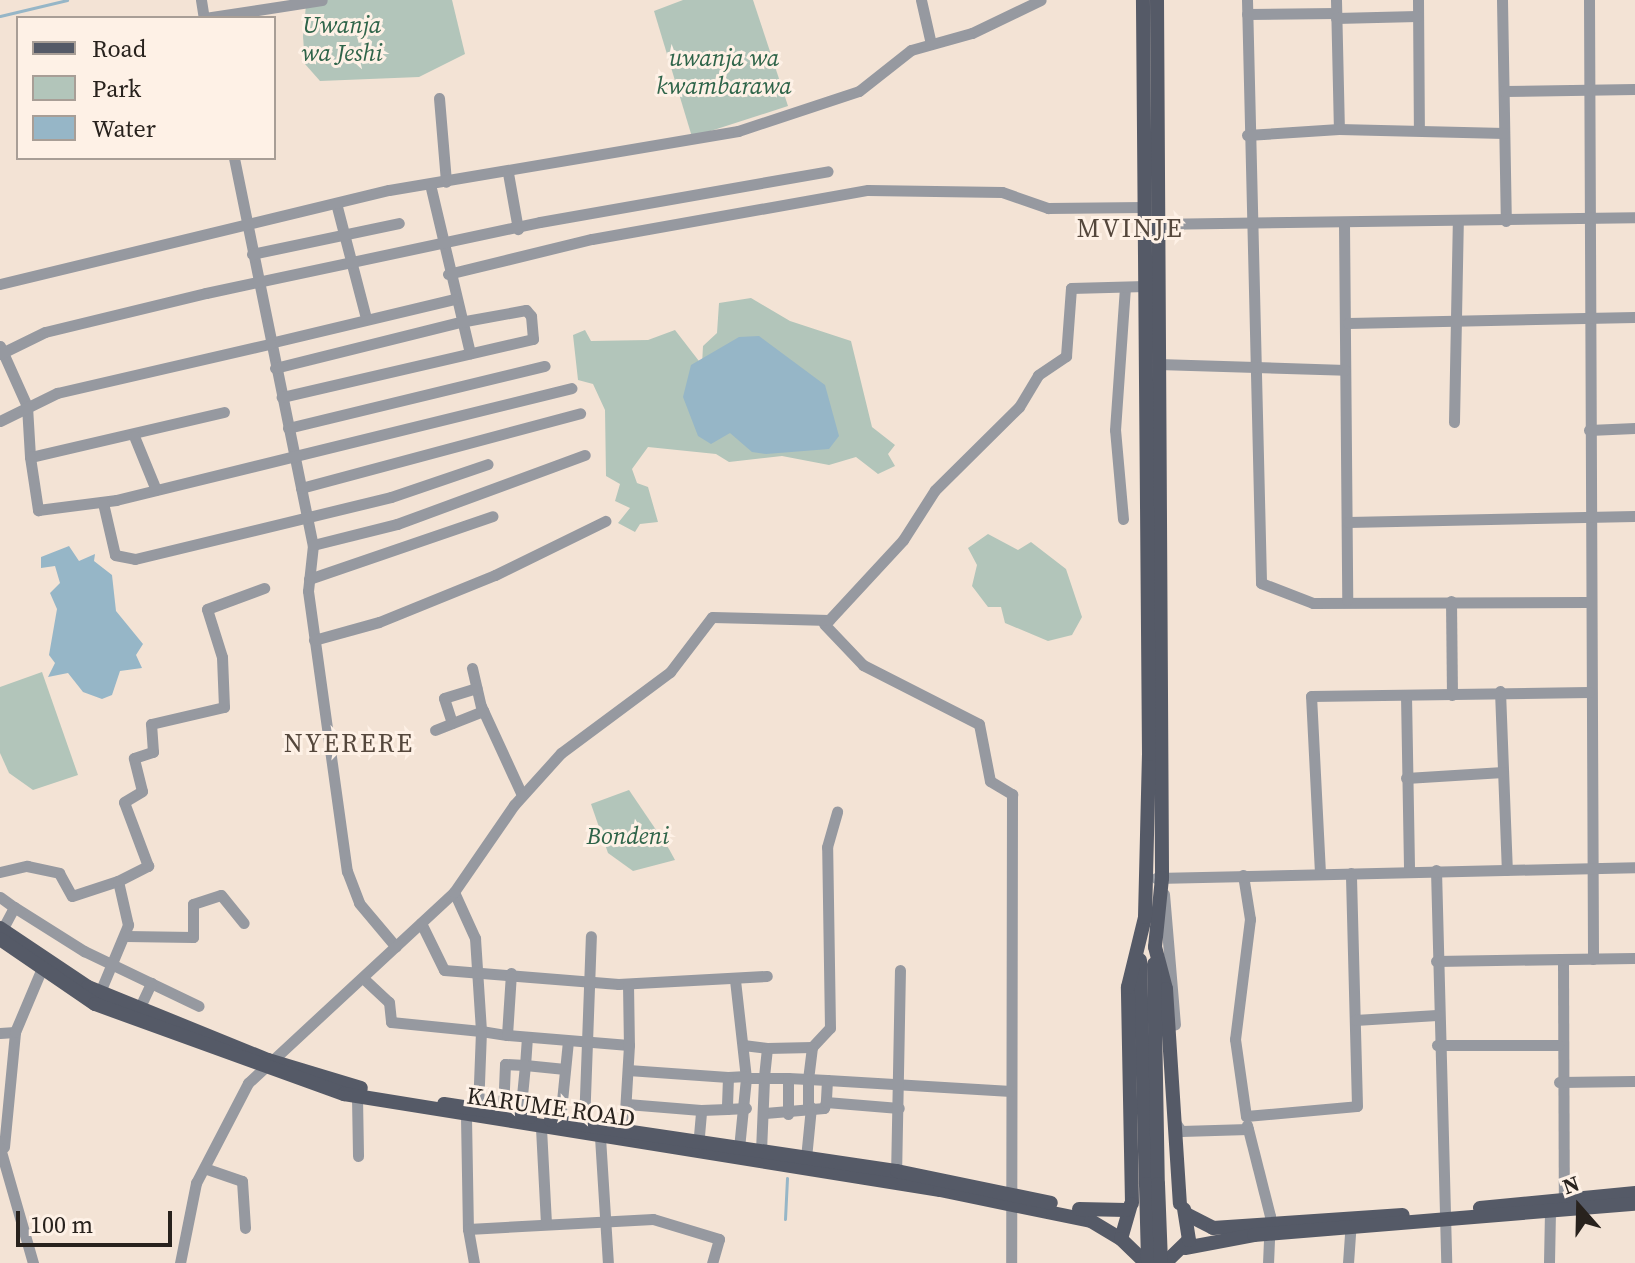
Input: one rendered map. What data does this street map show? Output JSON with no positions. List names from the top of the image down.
{
  "streets": {
    "main road": ["KARUME ROAD"]
  },
  "districts": ["MVINJE", "NYERERE"],
  "parks": ["Uwanja wa Jeshi", "uwanja wa kwambarawa", "Bondeni"],
  "legend": ["Road", "Park", "Water"],
  "scale_bar": "100 m",
  "north": "top"
}
